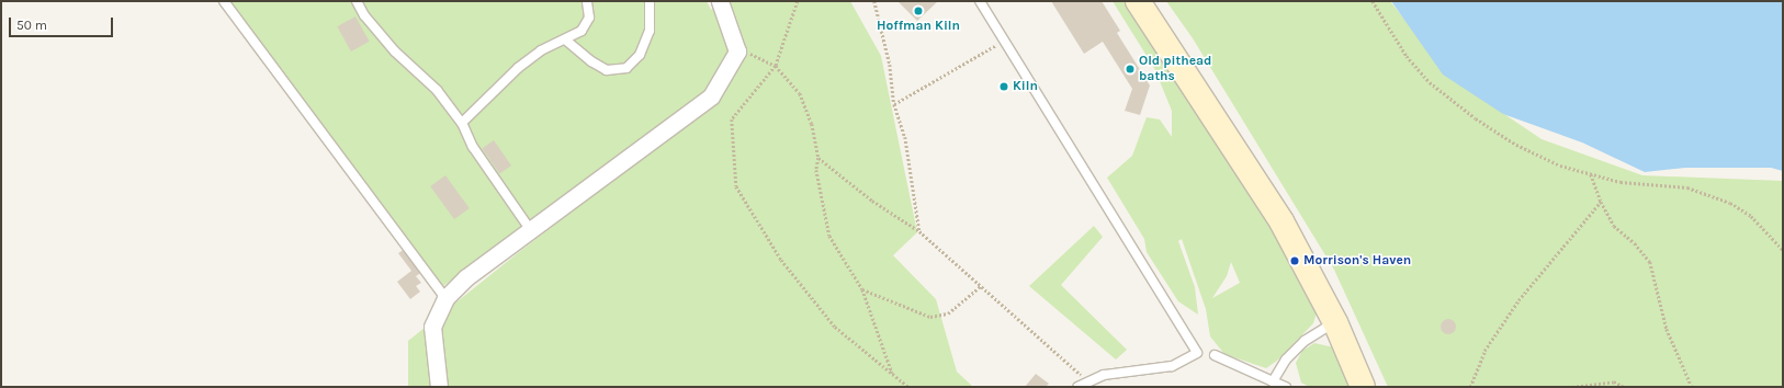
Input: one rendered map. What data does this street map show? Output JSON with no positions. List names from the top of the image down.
{
  "places": [
    "Hoffman Kiln",
    "Old pithead baths",
    "Kiln",
    "Morrison's Haven"
  ],
  "scale_bar": "50 m"
}
